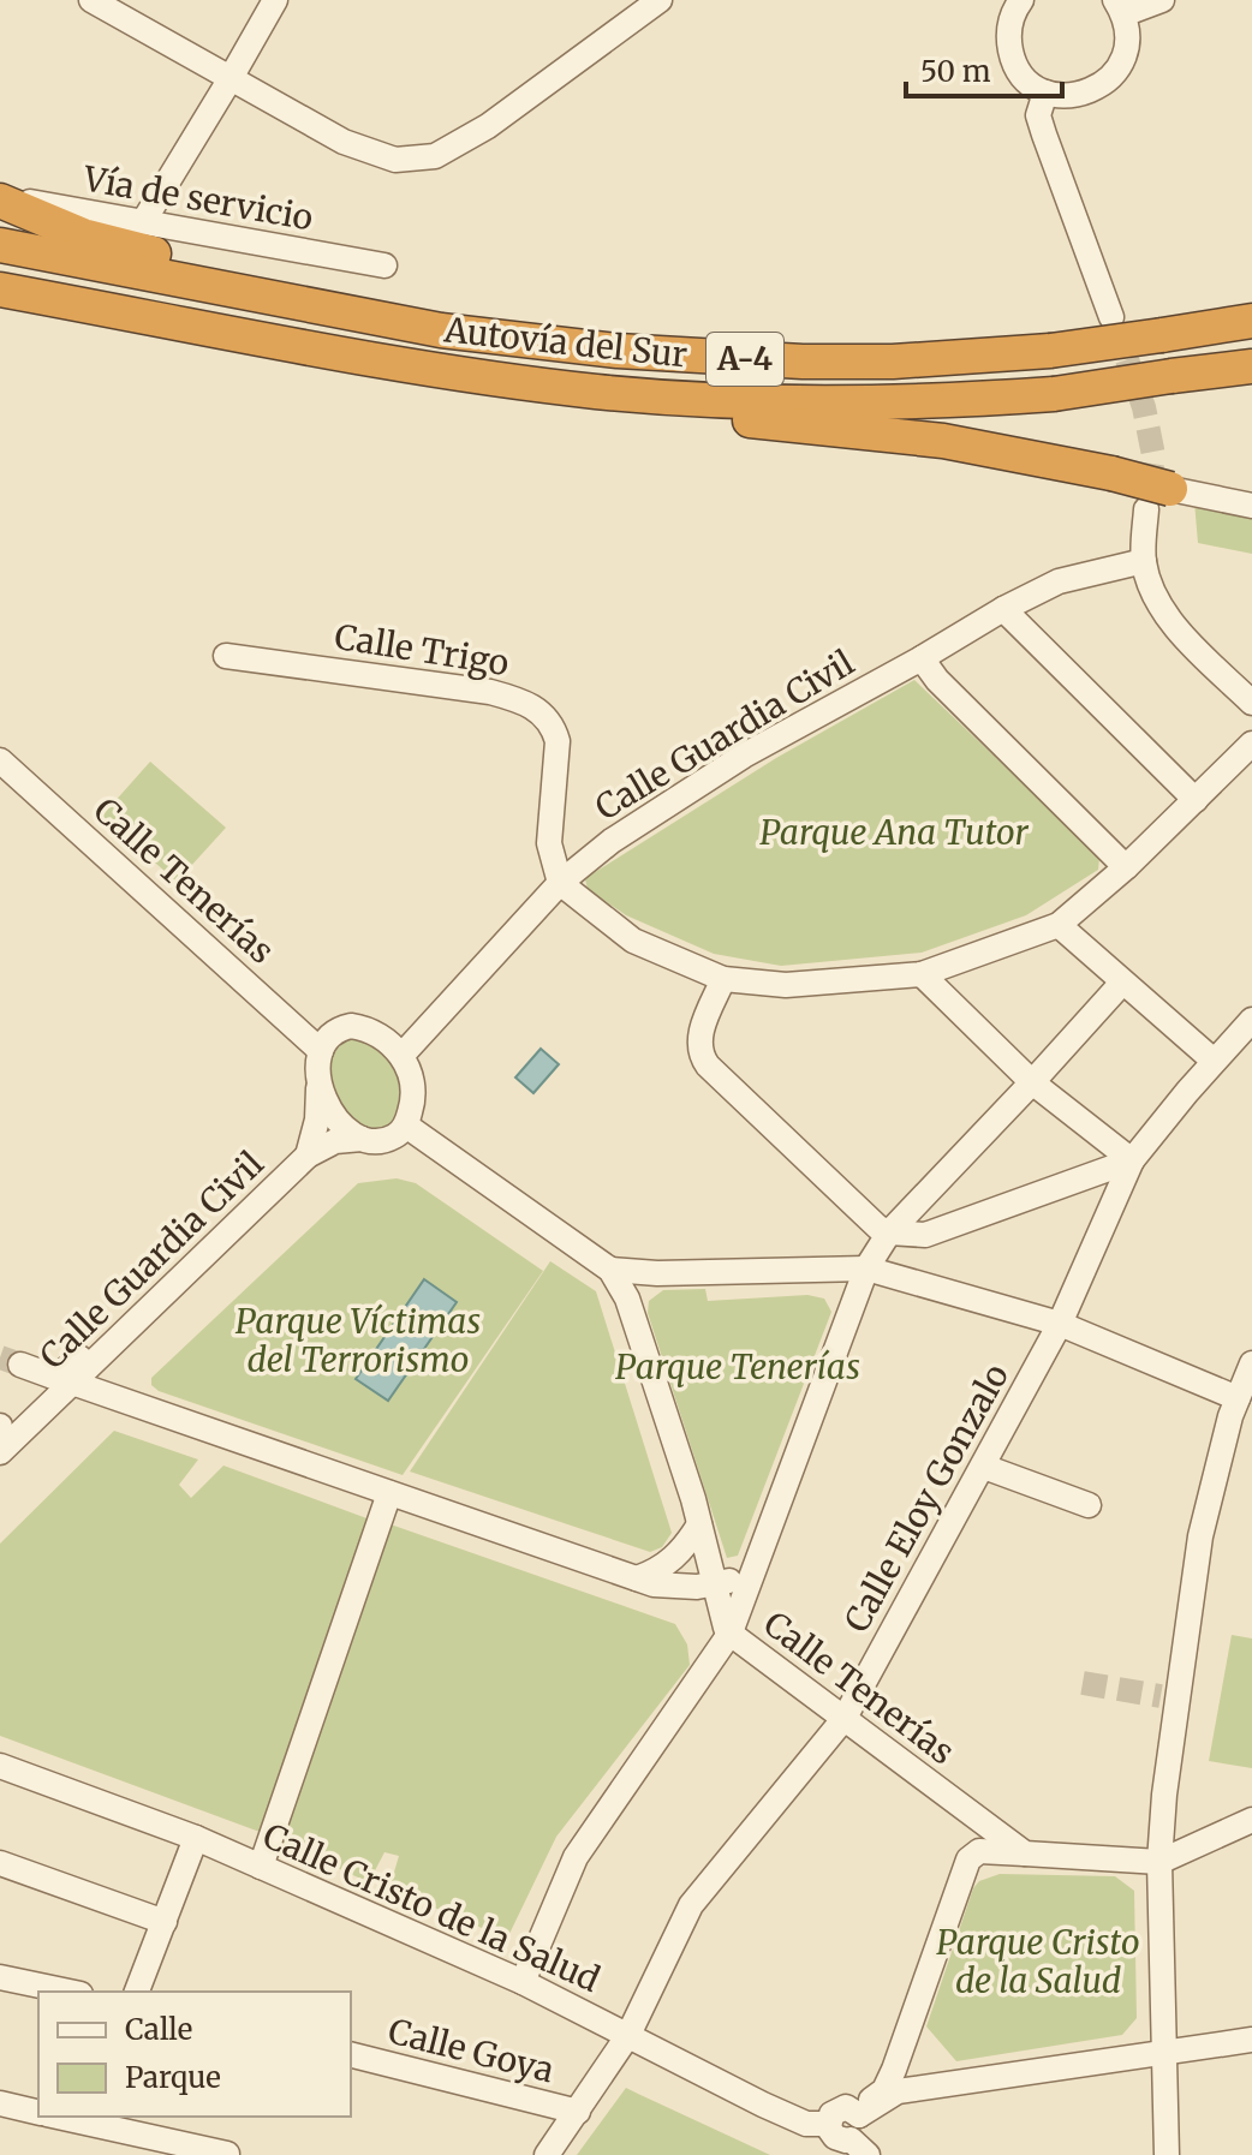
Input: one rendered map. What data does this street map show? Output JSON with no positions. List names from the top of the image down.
{
  "streets": {
    "highway": ["Autovía del Sur", "A-4"],
    "street": [
      "Vía de servicio",
      "Calle Trigo",
      "Calle Guardia Civil",
      "Calle Tenerías",
      "Calle Eloy Gonzalo",
      "Calle Cristo de la Salud",
      "Calle Goya"
    ]
  },
  "crossings": [
    ["Calle Trigo", "Calle Guardia Civil"],
    ["Calle Guardia Civil", "Calle Tenerías"],
    ["Calle Tenerías", "Calle Eloy Gonzalo"],
    ["Calle Eloy Gonzalo", "Calle Cristo de la Salud"],
    ["Calle Eloy Gonzalo", "Calle Goya"]
  ],
  "parks": [
    "Parque Ana Tutor",
    "Parque Víctimas del Terrorismo",
    "Parque Tenerías",
    "Parque Cristo de la Salud"
  ],
  "legend": ["Calle", "Parque"],
  "scale_bar": "50 m"
}
